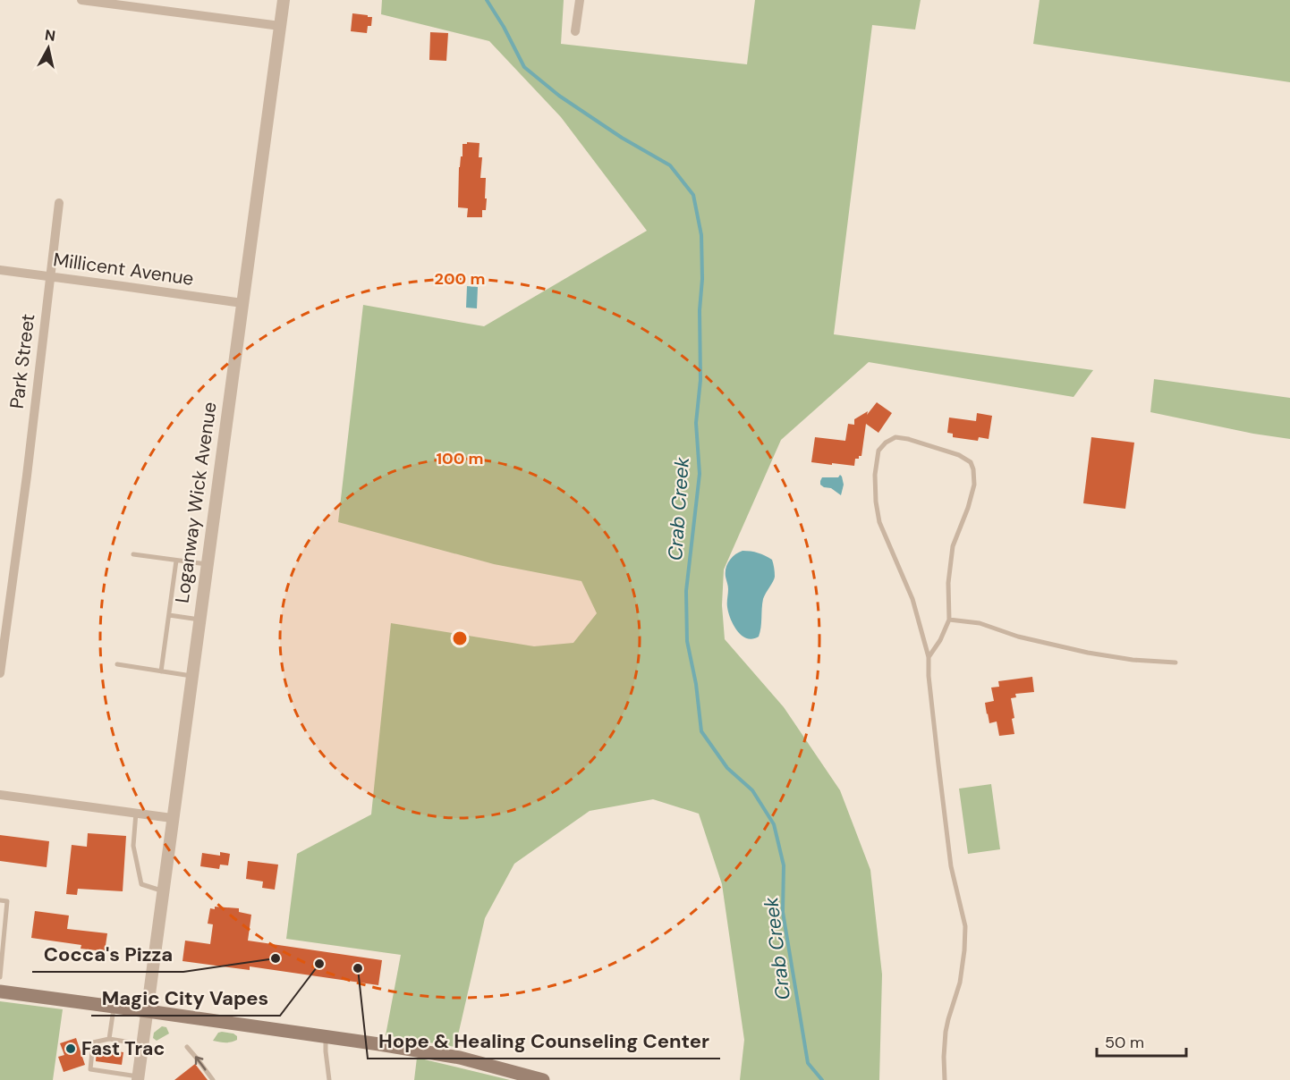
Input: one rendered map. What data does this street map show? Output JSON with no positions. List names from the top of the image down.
{
  "streets": {
    "street": ["Millicent Avenue", "Park Street", "Loganway Wick Avenue"]
  },
  "crossings": [
    ["Millicent Avenue", "Park Street"],
    ["Millicent Avenue", "Loganway Wick Avenue"]
  ],
  "water": ["Crab Creek"],
  "places": [
    "Cocca's Pizza",
    "Magic City Vapes",
    "Hope & Healing Counseling Center",
    "Fast Trac"
  ],
  "scale_bar": "50 m",
  "north": "top",
  "rings": ["200 m", "100 m"]
}
